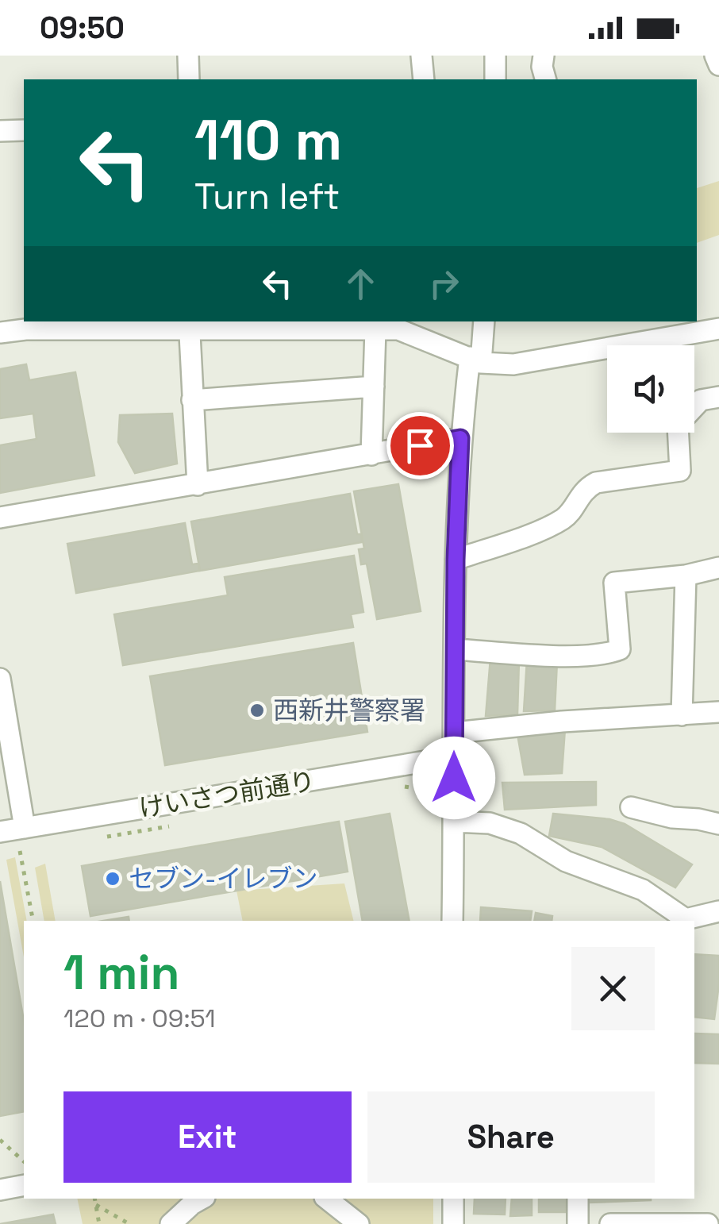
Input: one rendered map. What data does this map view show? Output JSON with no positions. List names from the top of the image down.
{
  "streets": {
    "street": ["けいさつ前通り"]
  },
  "places": ["西新井警察署", "セブン-イレブン"],
  "page": {
    "status": "09:50",
    "turn": ["110 m", "Turn left"],
    "heading": ["1 min", "120 m · 09:51"],
    "buttons": ["Exit", "Share"]
  }
}
